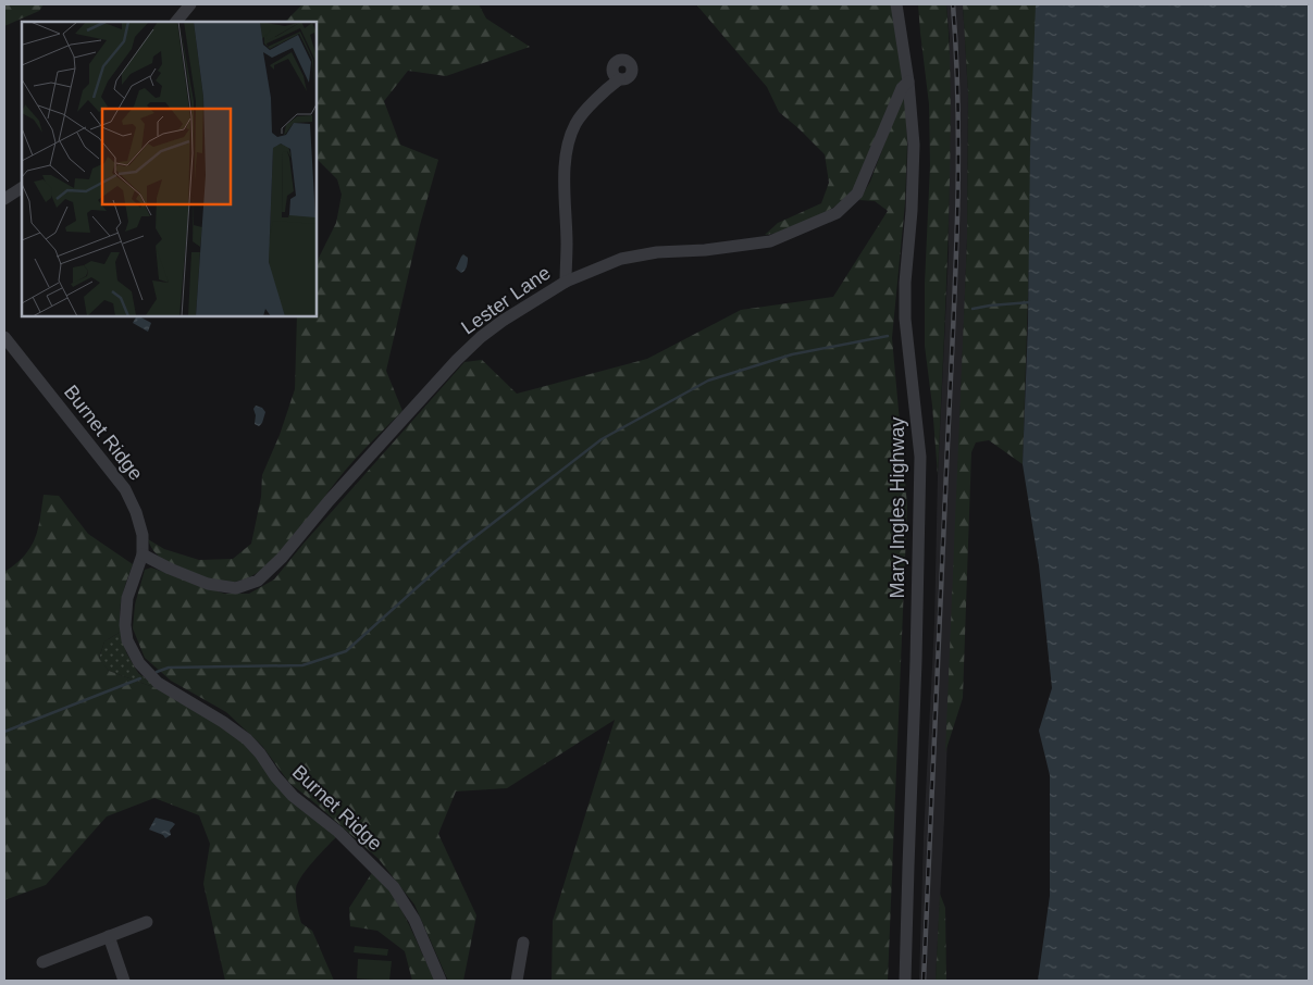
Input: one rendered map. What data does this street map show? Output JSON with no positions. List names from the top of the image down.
{
  "streets": {
    "street": ["Lester Lane", "Burnet Ridge", "Mary Ingles Highway"]
  },
  "crossings": [
    ["Lester Lane", "Burnet Ridge"],
    ["Lester Lane", "Mary Ingles Highway"]
  ]
}
